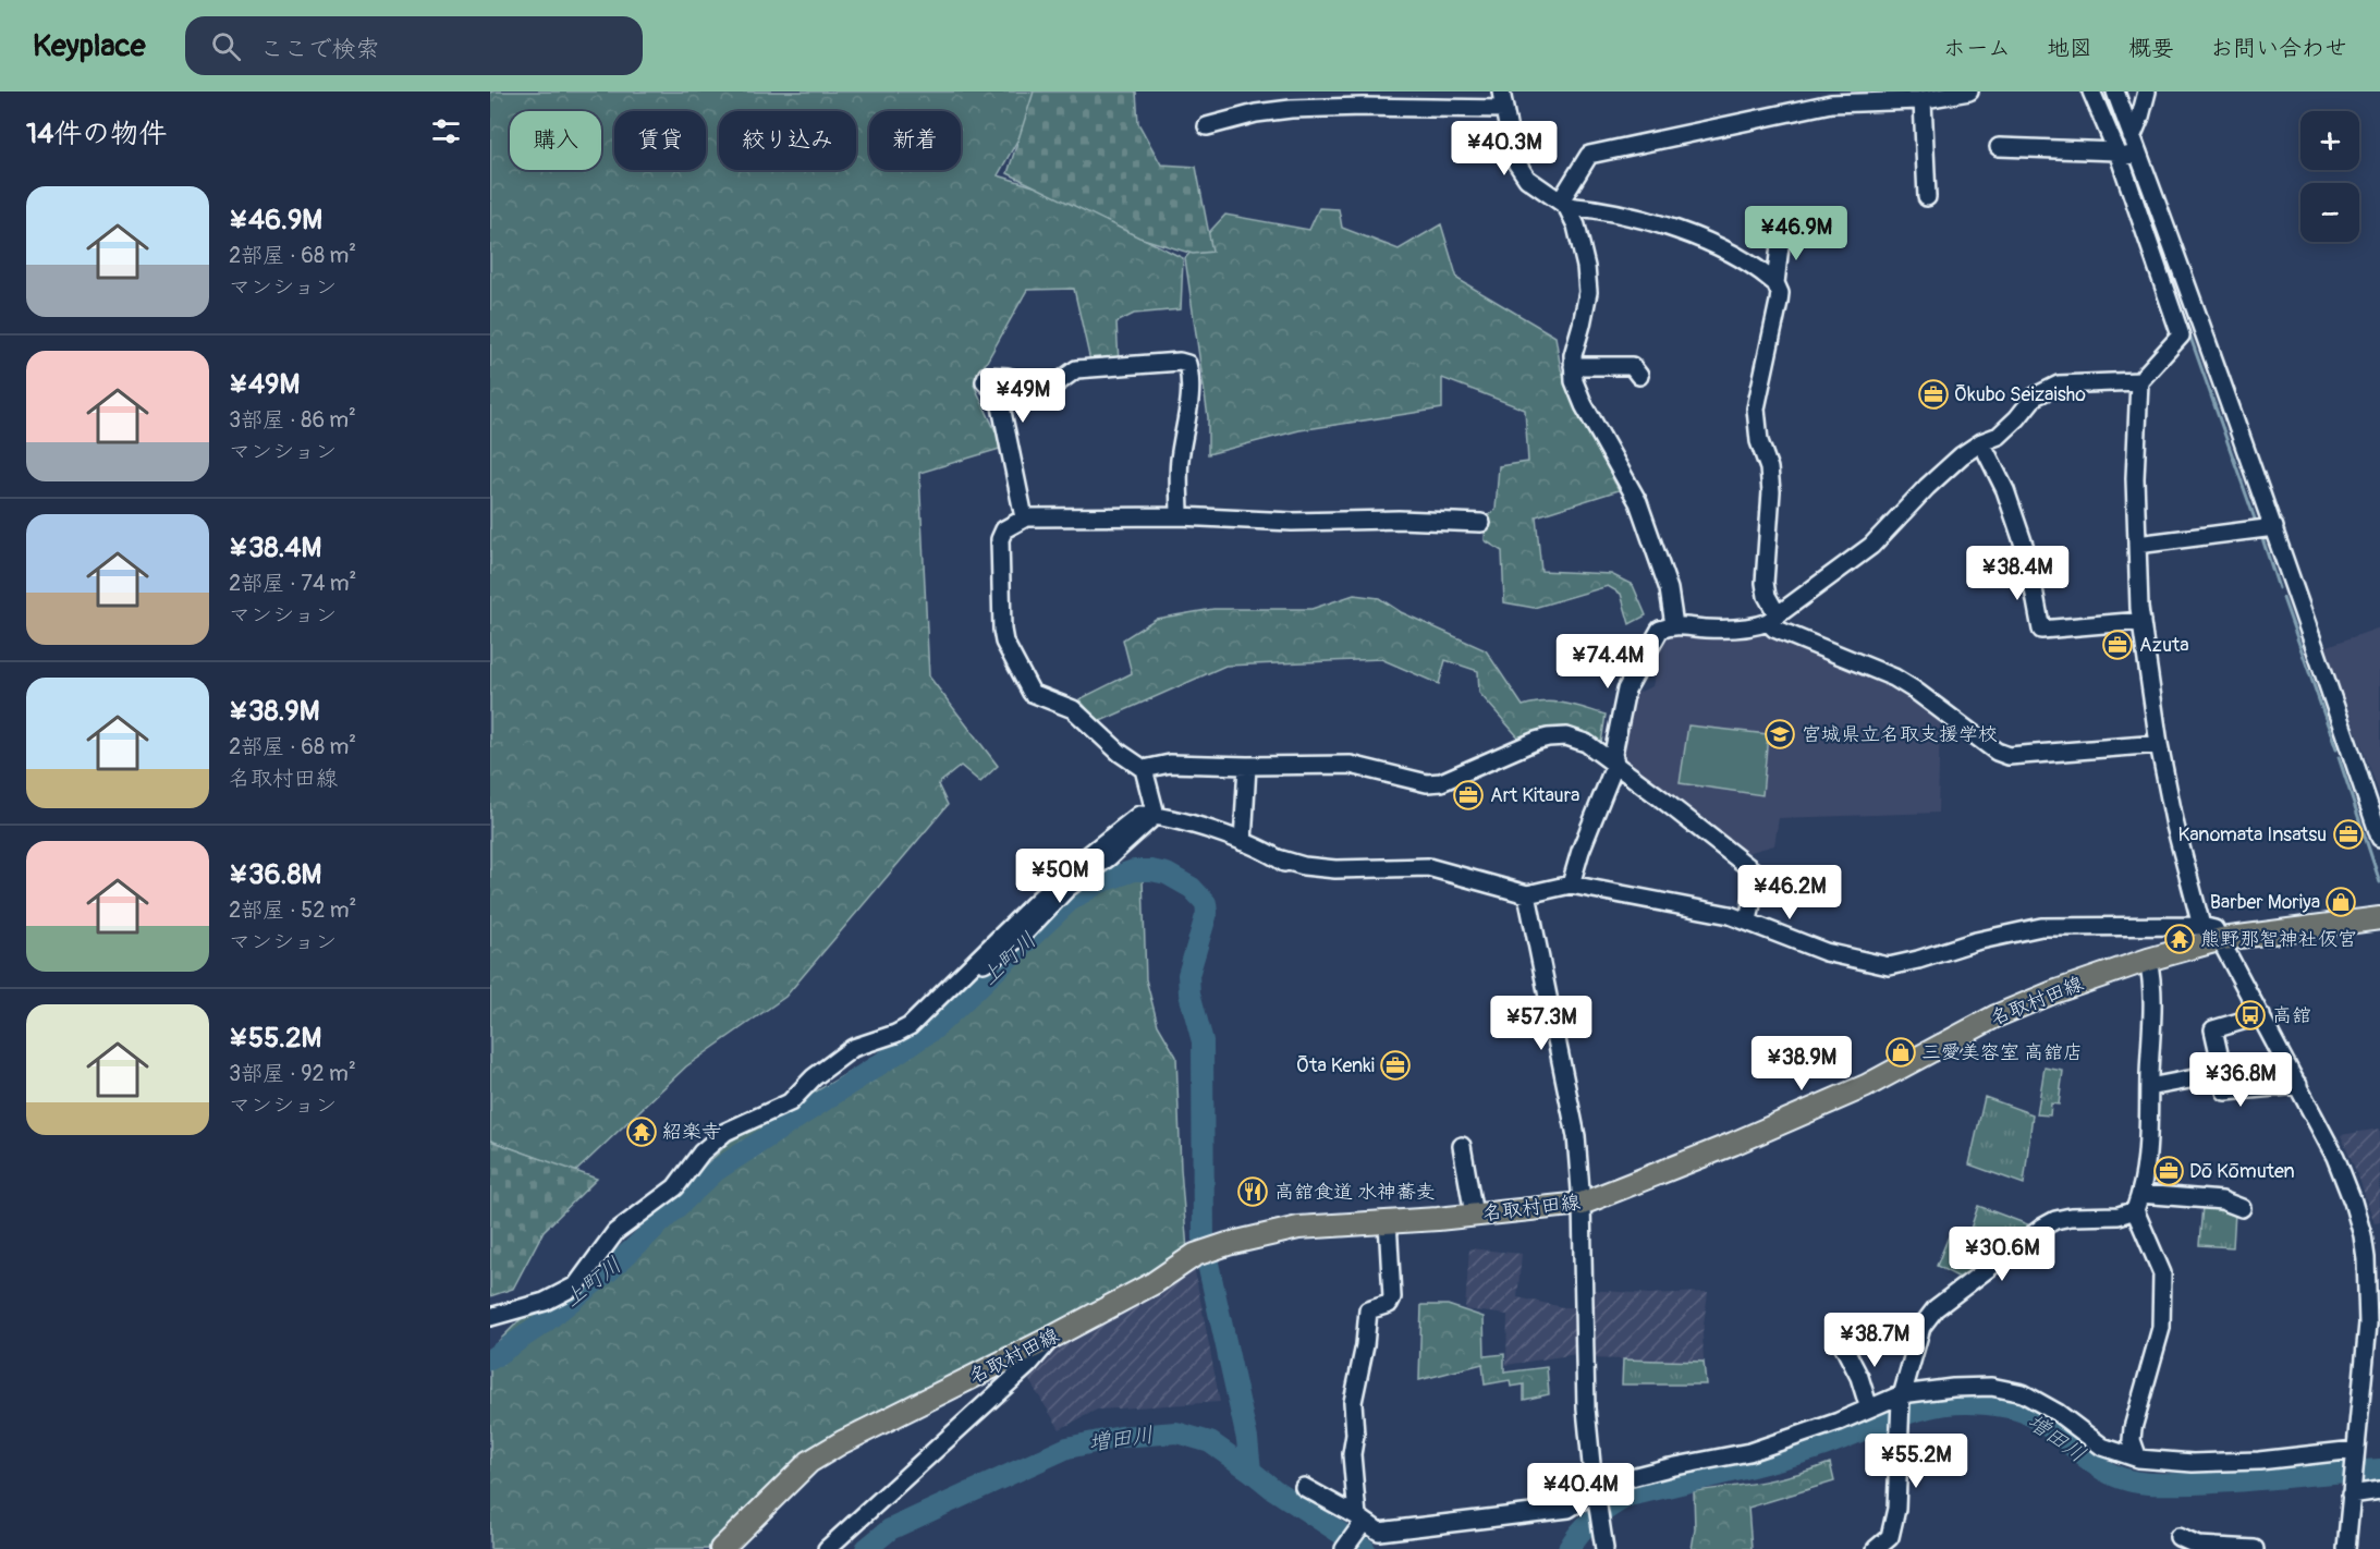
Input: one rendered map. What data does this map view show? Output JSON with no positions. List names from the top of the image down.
{
  "streets": {
    "main road": ["名取村田線"]
  },
  "water": ["上町川", "増田川"],
  "places": {
    "office": [
      "Ōkubo Seizaisho",
      "Azuta",
      "Art Kitaura",
      "Kanomata Insatsu",
      "Ōta Kenki",
      "Dō Kōmuten"
    ],
    "school or university": ["宮城県立名取支援学校"],
    "shop": ["Barber Moriya", "三愛美容室 高舘店"],
    "temple": ["熊野那智神社仮宮", "紹楽寺"],
    "bus stop": ["高舘"],
    "restaurant": ["高舘食道 水神蕎麦"]
  },
  "page": {
    "header": "Keyplace",
    "search": "ここで検索",
    "nav": [
      "ホーム",
      "地図",
      "概要",
      "お問い合わせ"
    ],
    "heading": "14件の物件",
    "map_buttons": ["+", "−"],
    "chip": [
      "購入",
      "賃貸",
      "絞り込み",
      "新着"
    ],
    "price": [
      "¥40.3M",
      "¥46.9M",
      "¥49M",
      "¥38.4M",
      "¥74.4M",
      "¥50M",
      "¥46.2M",
      "¥57.3M",
      "¥38.9M",
      "¥36.8M",
      "¥30.6M",
      "¥38.7M",
      "¥55.2M",
      "¥40.4M"
    ],
    "list": [
      {
        "name": "¥46.9M",
        "note": "2部屋 · 68 m² · マンション"
      },
      {
        "name": "¥49M",
        "note": "3部屋 · 86 m² · マンション"
      },
      {
        "name": "¥38.4M",
        "note": "2部屋 · 74 m² · マンション"
      },
      {
        "name": "¥38.9M",
        "note": "2部屋 · 68 m² · 名取村田線"
      },
      {
        "name": "¥36.8M",
        "note": "2部屋 · 52 m² · マンション"
      },
      {
        "name": "¥55.2M",
        "note": "3部屋 · 92 m² · マンション"
      }
    ]
  }
}
